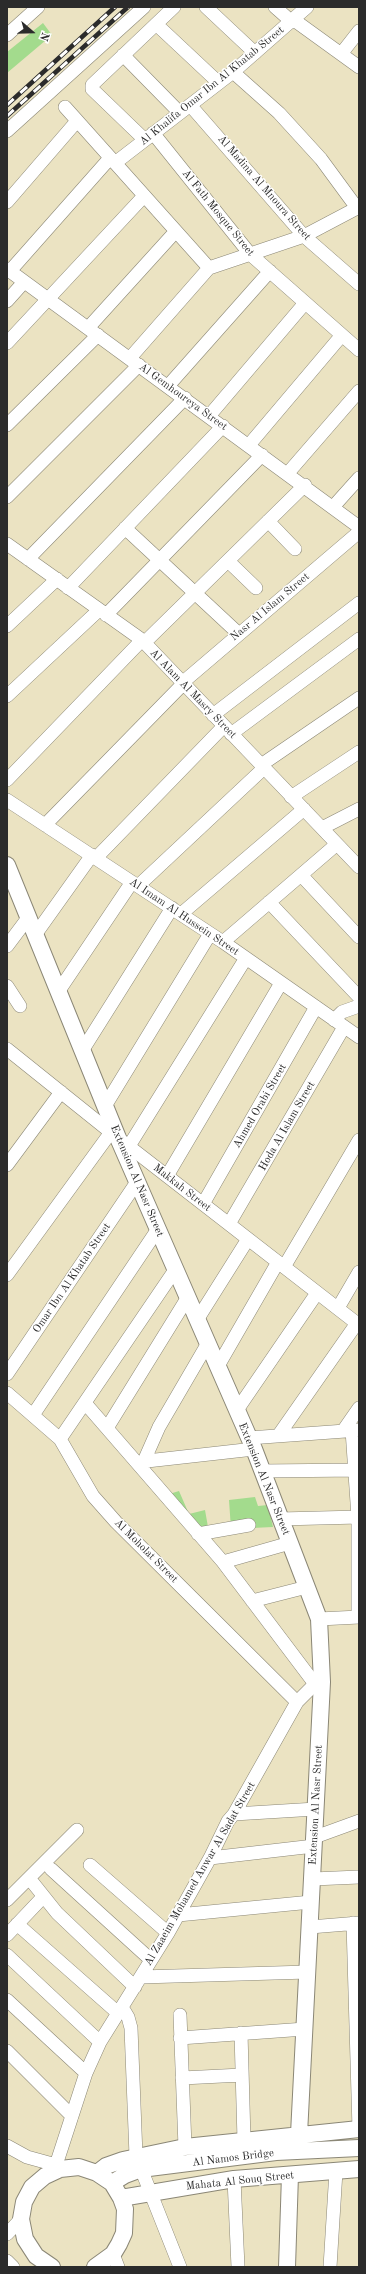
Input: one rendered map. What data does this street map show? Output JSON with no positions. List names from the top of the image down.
{
  "streets": {
    "street": [
      "Al Khalifa Omar Ibn Al Khatab Street",
      "Al Madina Al Mnoura Street",
      "Al Fath Mosque Street",
      "Al Gemhoureya Street",
      "Nasr Al Islam Street",
      "Al Alam Al Masry Street",
      "Al Imam Al Hussein Street",
      "Ahmed Orabi Street",
      "Hoda Al Islam Street",
      "Extension Al Nasr Street",
      "Makkah Street",
      "Omar Ibn Al Khatab Street",
      "Al Moholat Street",
      "Al Zaaeim Mohamed Anwar Al Sadat Street",
      "Al Namos Bridge",
      "Mahata Al Souq Street"
    ]
  },
  "crossings": [
    ["Al Khalifa Omar Ibn Al Khatab Street", "Al Madina Al Mnoura Street"],
    ["Al Khalifa Omar Ibn Al Khatab Street", "Al Fath Mosque Street"],
    ["Al Khalifa Omar Ibn Al Khatab Street", "Al Gemhoureya Street"],
    ["Al Madina Al Mnoura Street", "Al Fath Mosque Street"],
    ["Nasr Al Islam Street", "Al Alam Al Masry Street"],
    ["Nasr Al Islam Street", "Al Imam Al Hussein Street"],
    ["Al Imam Al Hussein Street", "Ahmed Orabi Street"],
    ["Al Imam Al Hussein Street", "Hoda Al Islam Street"],
    ["Ahmed Orabi Street", "Makkah Street"],
    ["Hoda Al Islam Street", "Makkah Street"],
    ["Extension Al Nasr Street", "Makkah Street"],
    ["Extension Al Nasr Street", "Omar Ibn Al Khatab Street"],
    ["Extension Al Nasr Street", "Al Zaaeim Mohamed Anwar Al Sadat Street"],
    ["Al Moholat Street", "Al Zaaeim Mohamed Anwar Al Sadat Street"]
  ],
  "north": "right"
}
